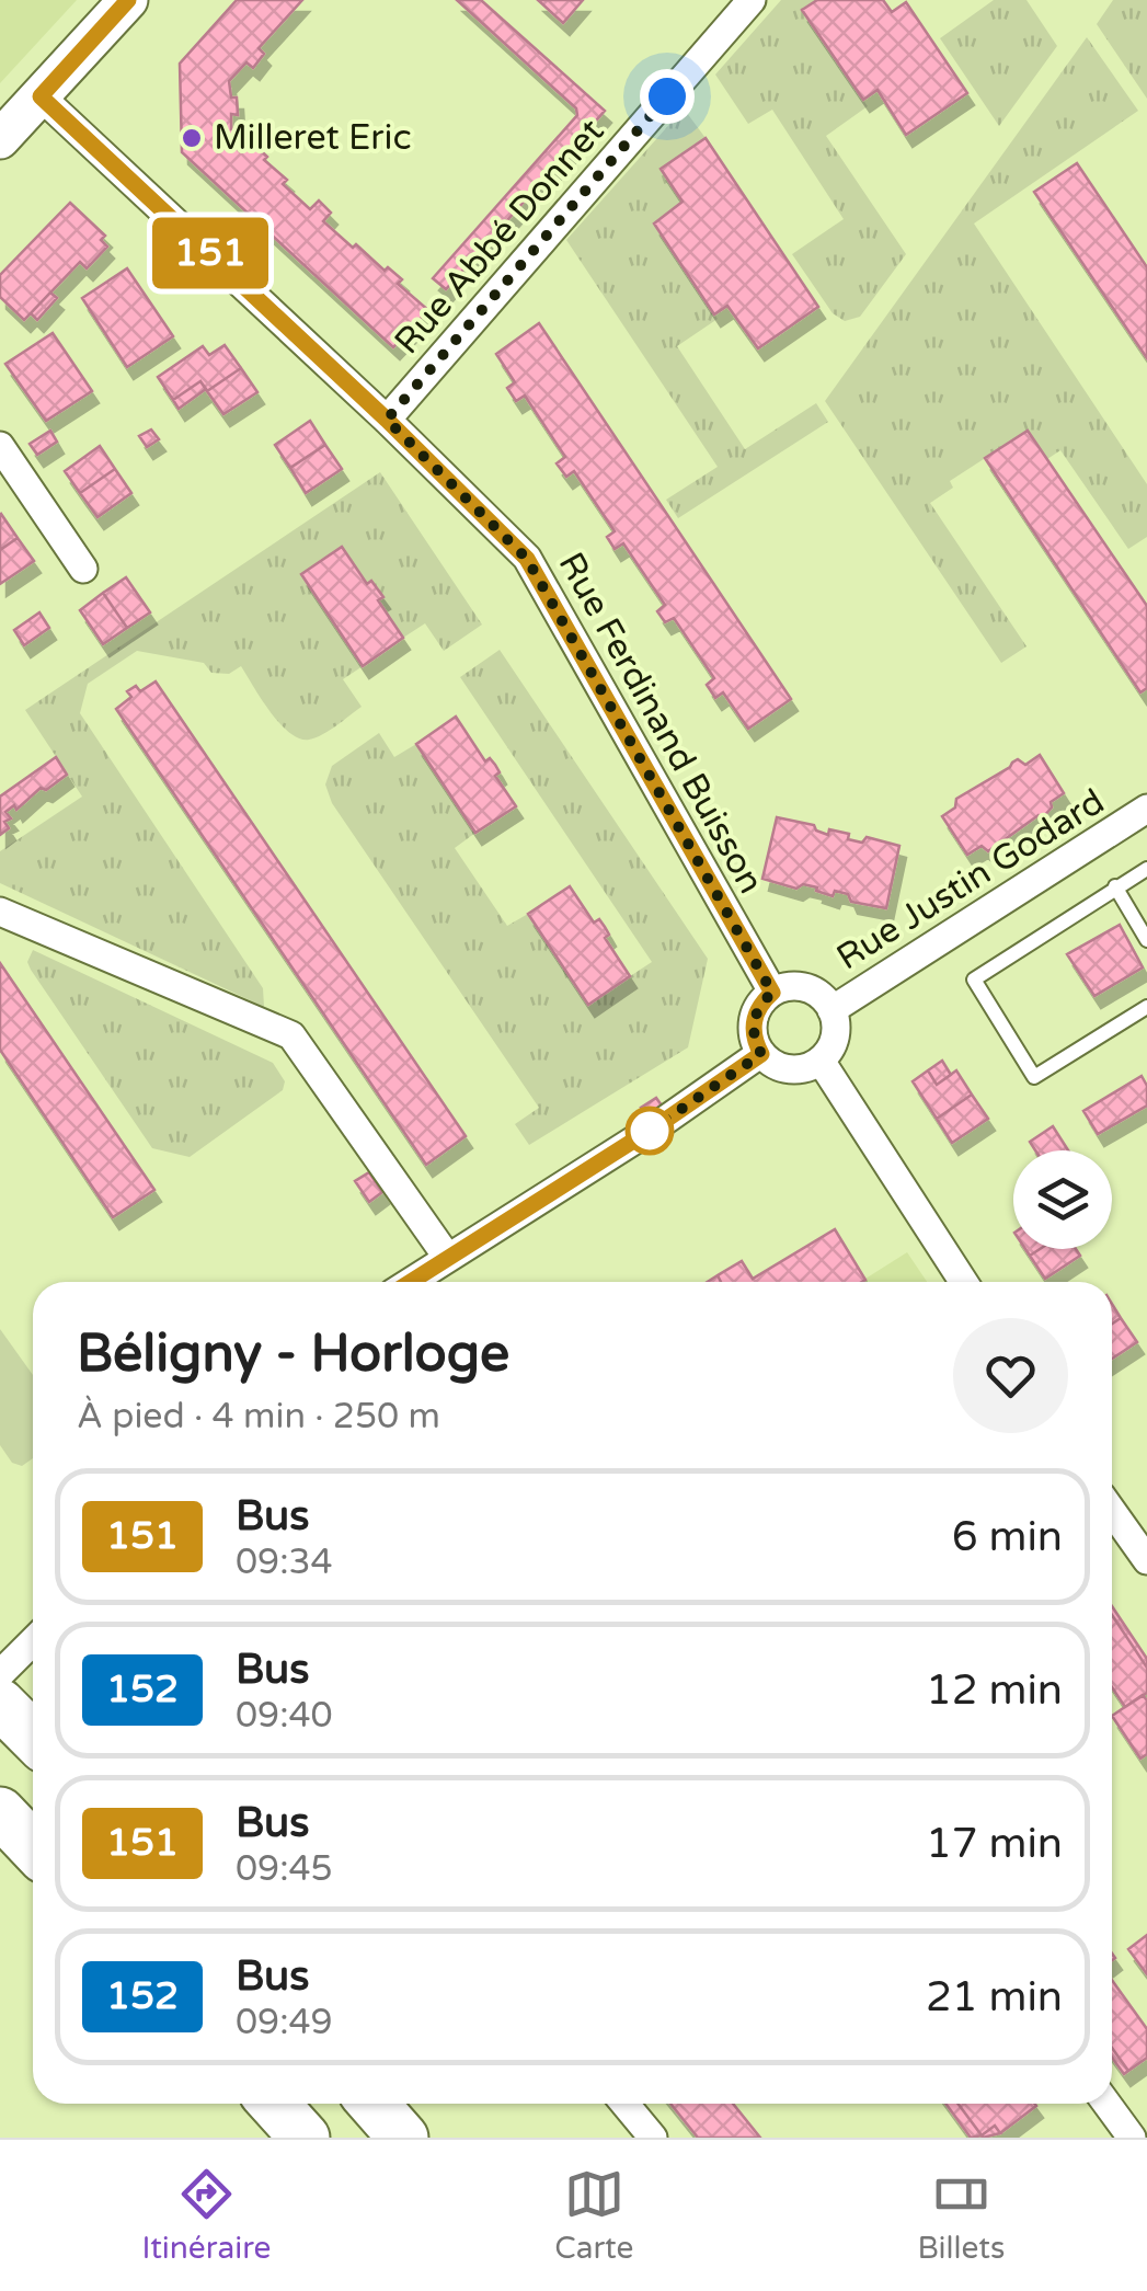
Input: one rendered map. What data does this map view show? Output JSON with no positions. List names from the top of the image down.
{
  "streets": {
    "street": ["Rue Abbé Donnet", "Rue Ferdinand Buisson", "Rue Justin Godard"]
  },
  "crossings": [
    ["Rue Abbé Donnet", "Rue Ferdinand Buisson"],
    ["Rue Ferdinand Buisson", "Rue Justin Godard"]
  ],
  "places": ["Milleret Eric"],
  "lines": ["bus line 151"],
  "page": {
    "on_map": "151",
    "heading": ["Béligny - Horloge", "À pied · 4 min · 250 m"],
    "list": [
      {
        "mark": "151",
        "name": "Bus",
        "note": "09:34",
        "value": "6 min"
      },
      {
        "mark": "152",
        "name": "Bus",
        "note": "09:40",
        "value": "12 min"
      },
      {
        "mark": "151",
        "name": "Bus",
        "note": "09:45",
        "value": "17 min"
      },
      {
        "mark": "152",
        "name": "Bus",
        "note": "09:49",
        "value": "21 min"
      }
    ],
    "tabs": ["Itinéraire", "Carte", "Billets"]
  }
}
